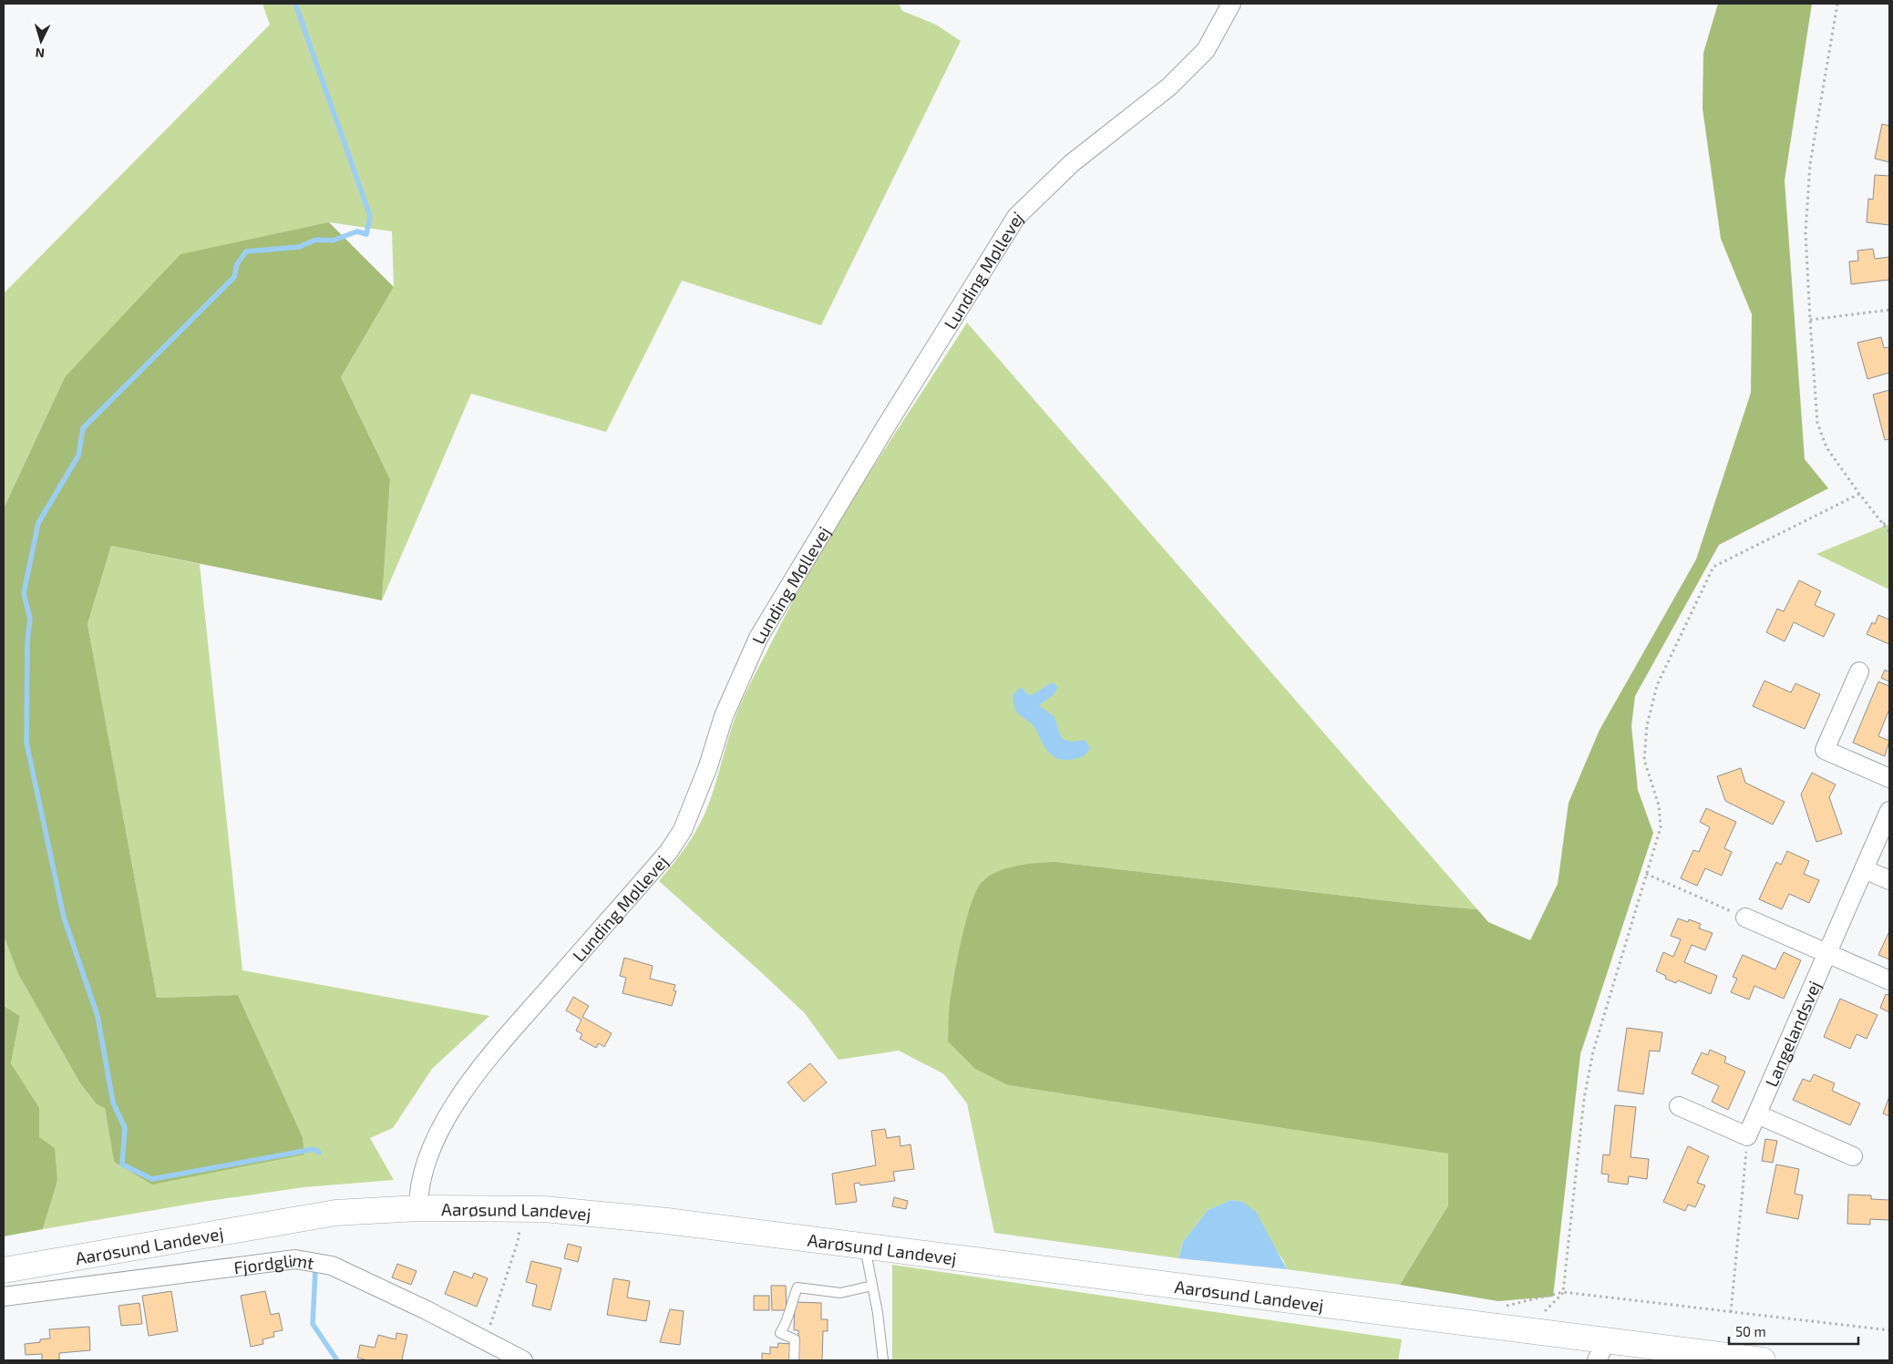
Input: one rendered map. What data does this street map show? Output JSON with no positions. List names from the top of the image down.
{
  "streets": {
    "street": [
      "Lunding Møllevej",
      "Langelandsvej",
      "Aarøsund Landevej",
      "Fjordglimt"
    ]
  },
  "crossings": [
    ["Lunding Møllevej", "Aarøsund Landevej"]
  ],
  "scale_bar": "50 m",
  "north": "bottom"
}
